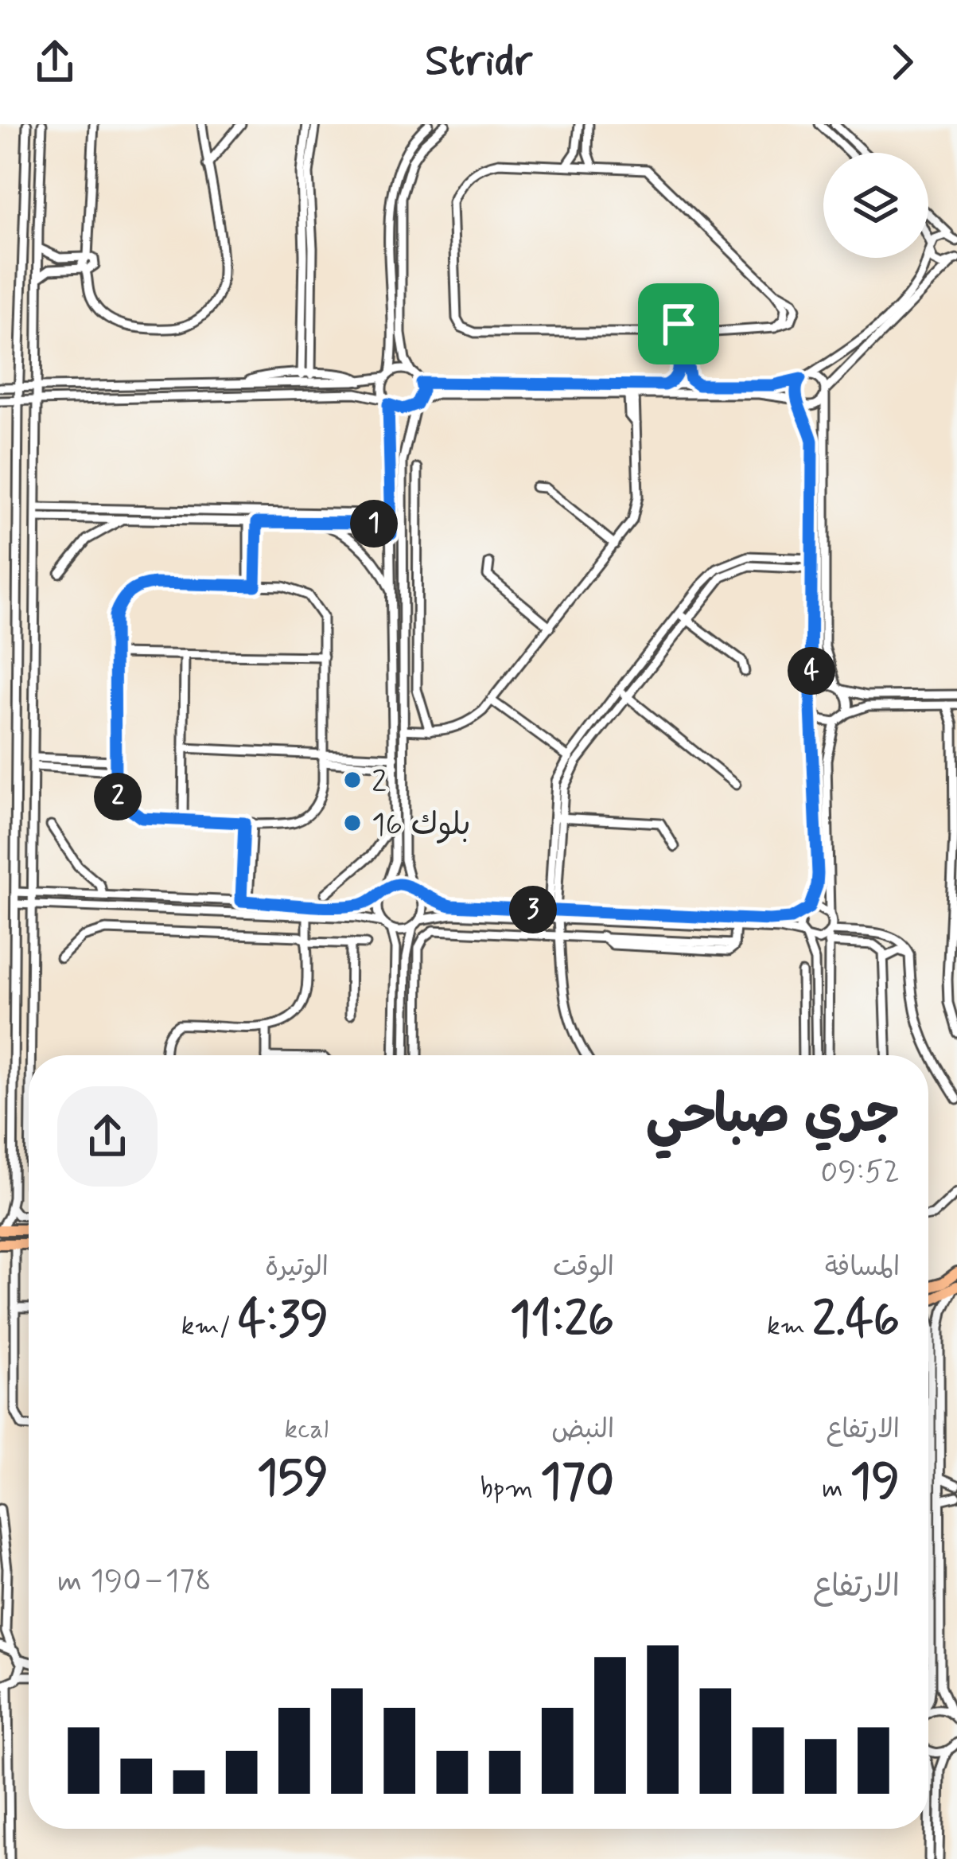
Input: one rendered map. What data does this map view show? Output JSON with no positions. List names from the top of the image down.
{
  "places": ["2", "بلوك 16"],
  "page": {
    "header": "Stridr",
    "pins": [
      "1",
      "4",
      "2",
      "3"
    ],
    "heading": ["جري صباحي", "09:52"],
    "stats": [
      ["المسافة", "2.46 km"],
      ["الوقت", "11:26"],
      ["الوتيرة", "4:39 /km"],
      ["الارتفاع", "19 m"],
      ["النبض", "170 bpm"],
      ["kcal", "159"]
    ],
    "chart": ["الارتفاع", "178–190 m"]
  }
}
